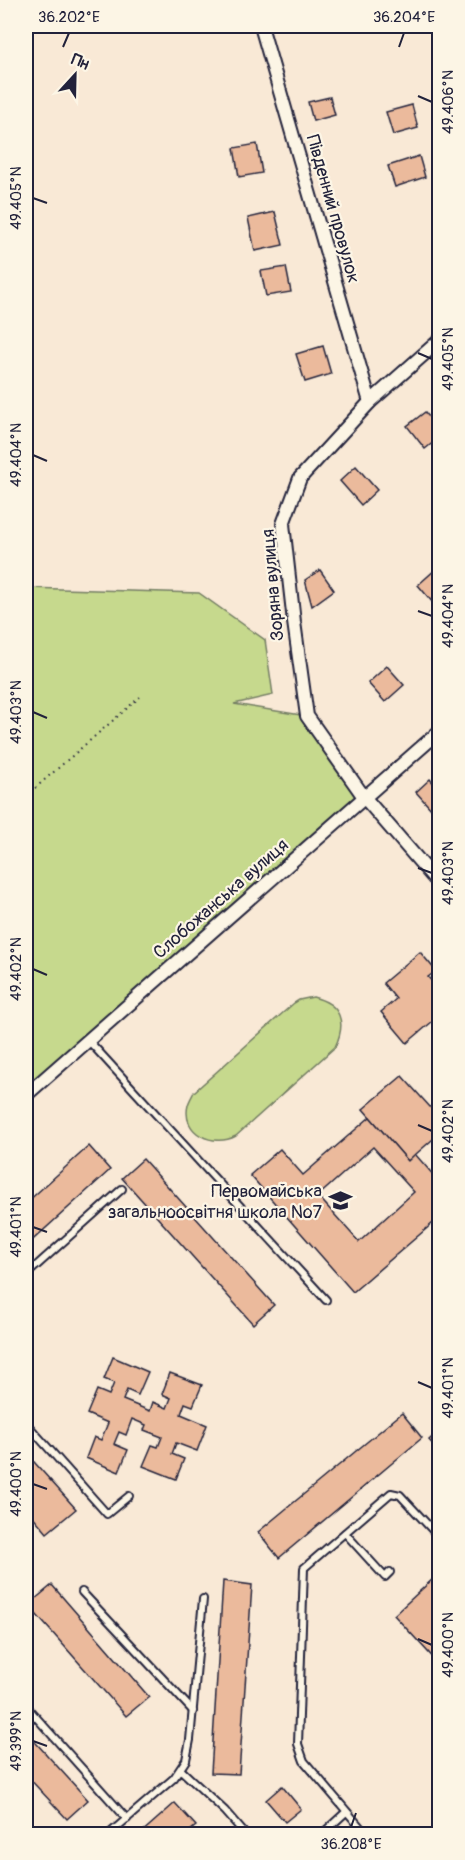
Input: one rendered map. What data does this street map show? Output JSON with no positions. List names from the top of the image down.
{
  "streets": {
    "street": ["Південний провулок", "Зоряна вулиця", "Слобожанська вулиця"]
  },
  "crossings": [
    ["Південний провулок", "Зоряна вулиця"],
    ["Зоряна вулиця", "Слобожанська вулиця"]
  ],
  "places": {
    "school or university": ["Первомайська загальноосвітня школа №7"]
  },
  "north": "top",
  "coordinates": [
    "36.202°E",
    "36.204°E",
    "49.406°N",
    "49.405°N",
    "49.404°N",
    "49.403°N",
    "49.402°N",
    "49.401°N",
    "49.400°N",
    "49.399°N",
    "36.208°E"
  ]
}
